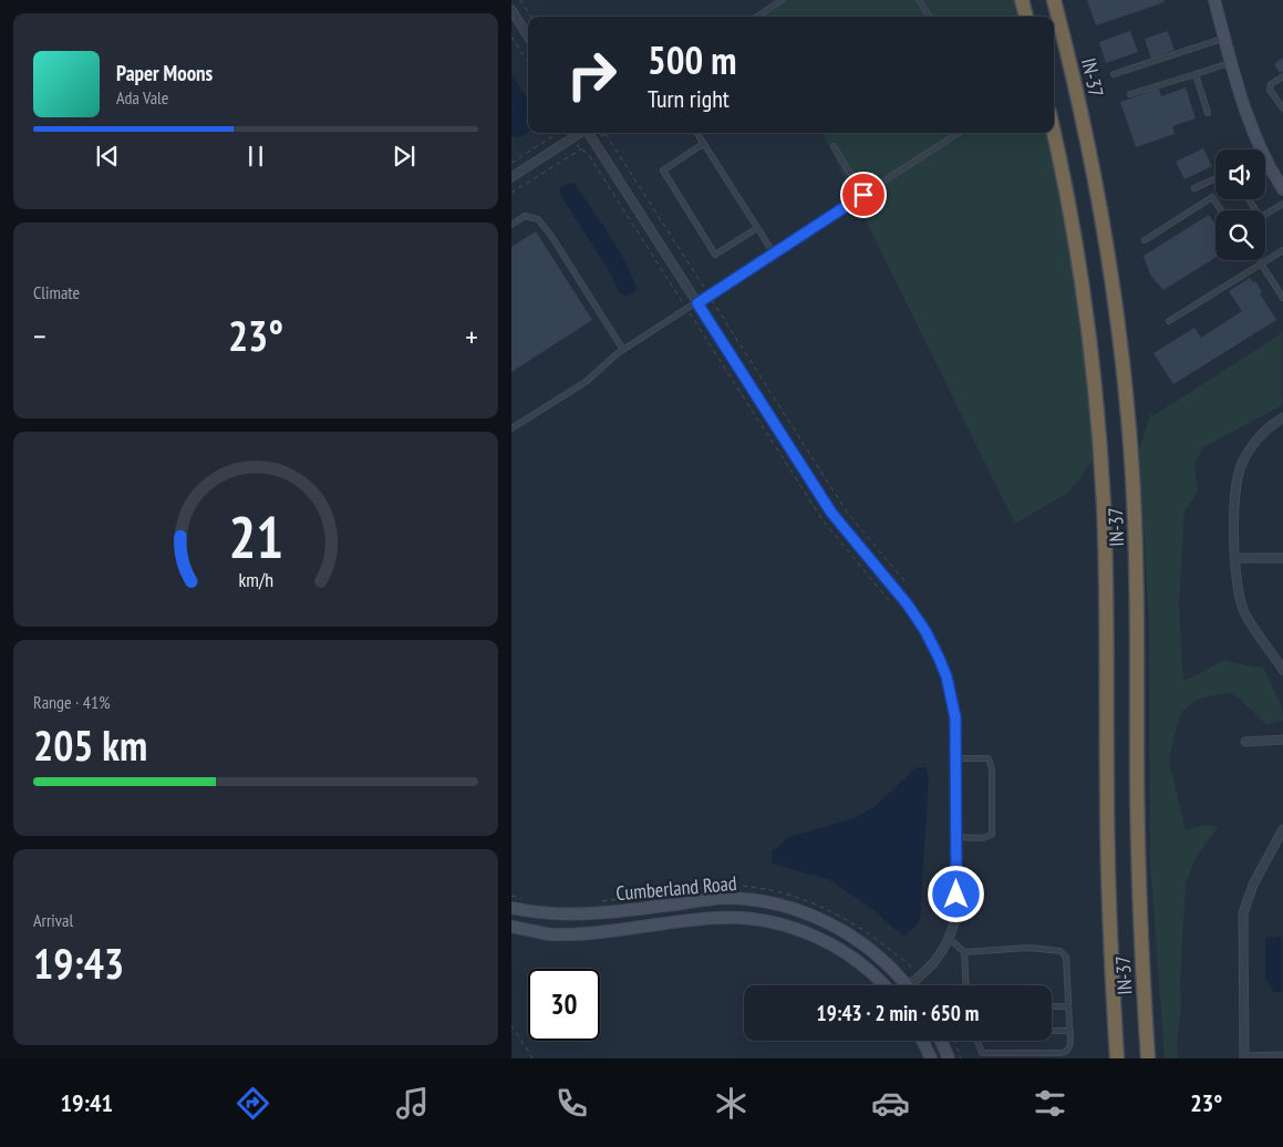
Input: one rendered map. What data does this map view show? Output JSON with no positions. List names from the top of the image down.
{
  "streets": {
    "highway": ["IN-37"],
    "street": ["Cumberland Road"]
  },
  "page": {
    "turn": ["500 m", "Turn right"],
    "song": ["Paper Moons", "Ada Vale"],
    "tile": [
      "Climate",
      ["Range · 41%", "205 km"],
      ["Arrival", "19:43"]
    ],
    "heat": ["−", "23°", "+"],
    "limit": "30",
    "trip": "19:43 · 2 min · 650 m",
    "tabs": ["19:41", "23°"],
    "gauge": ["21", "km/h"]
  }
}
